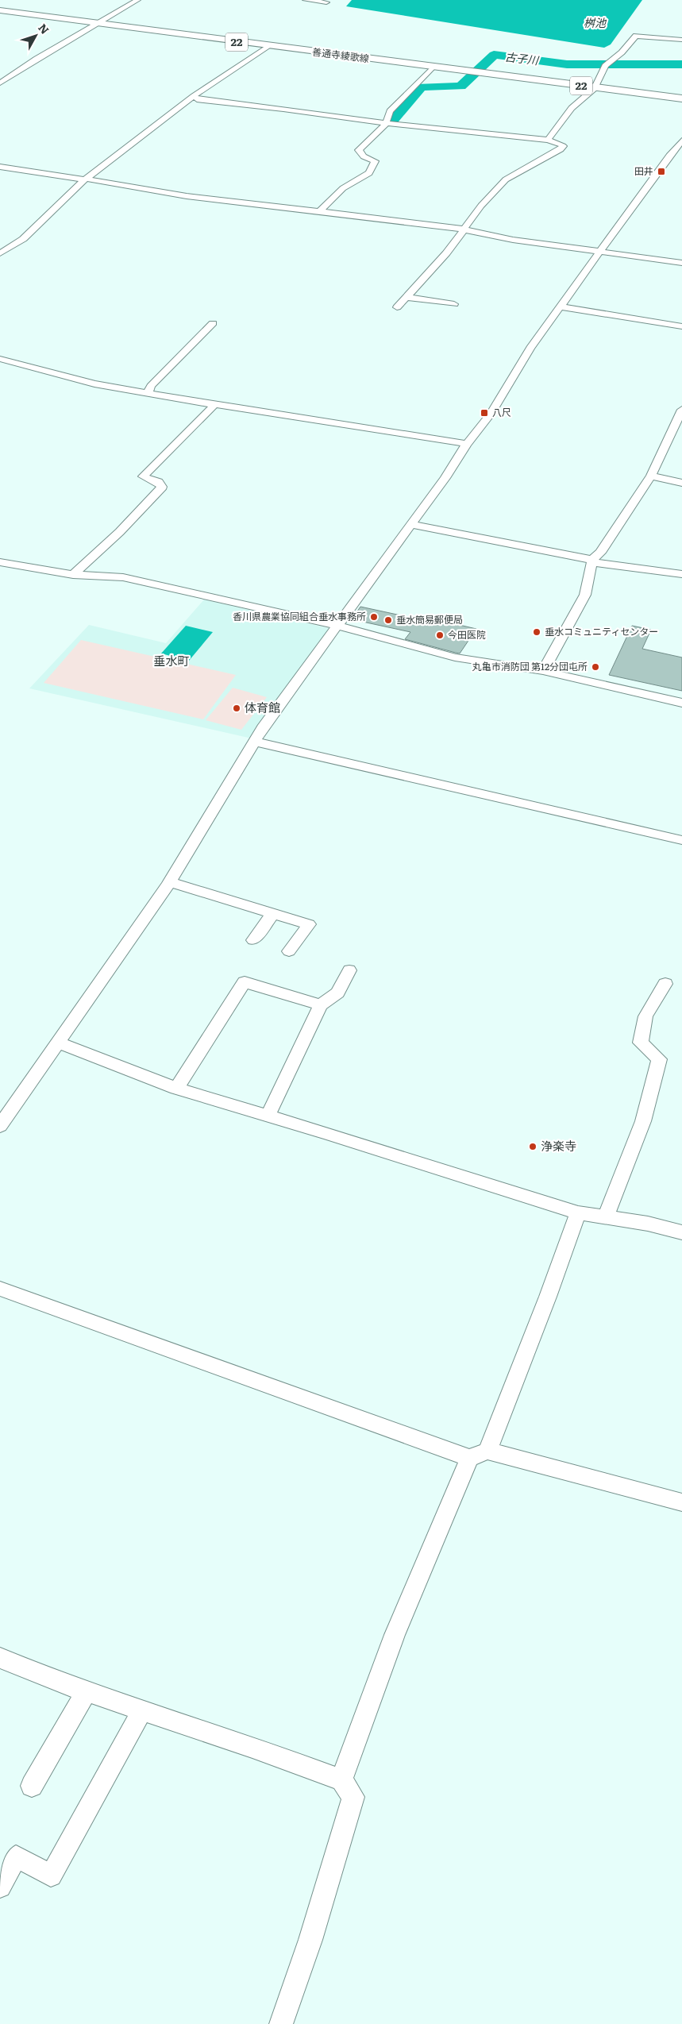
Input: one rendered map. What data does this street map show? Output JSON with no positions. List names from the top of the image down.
{
  "streets": {
    "main road": ["22", "善通寺綾歌線"]
  },
  "districts": ["垂水町"],
  "water": ["桝池", "古子川"],
  "places": {
    "transit": ["田井", "八尺"],
    "other": [
      "香川県農業協同組合垂水事務所",
      "垂水簡易郵便局",
      "垂水コミュニティセンター",
      "今田医院",
      "丸亀市消防団 第12分団屯所",
      "体育館",
      "浄楽寺"
    ]
  },
  "north": "top right"
}
